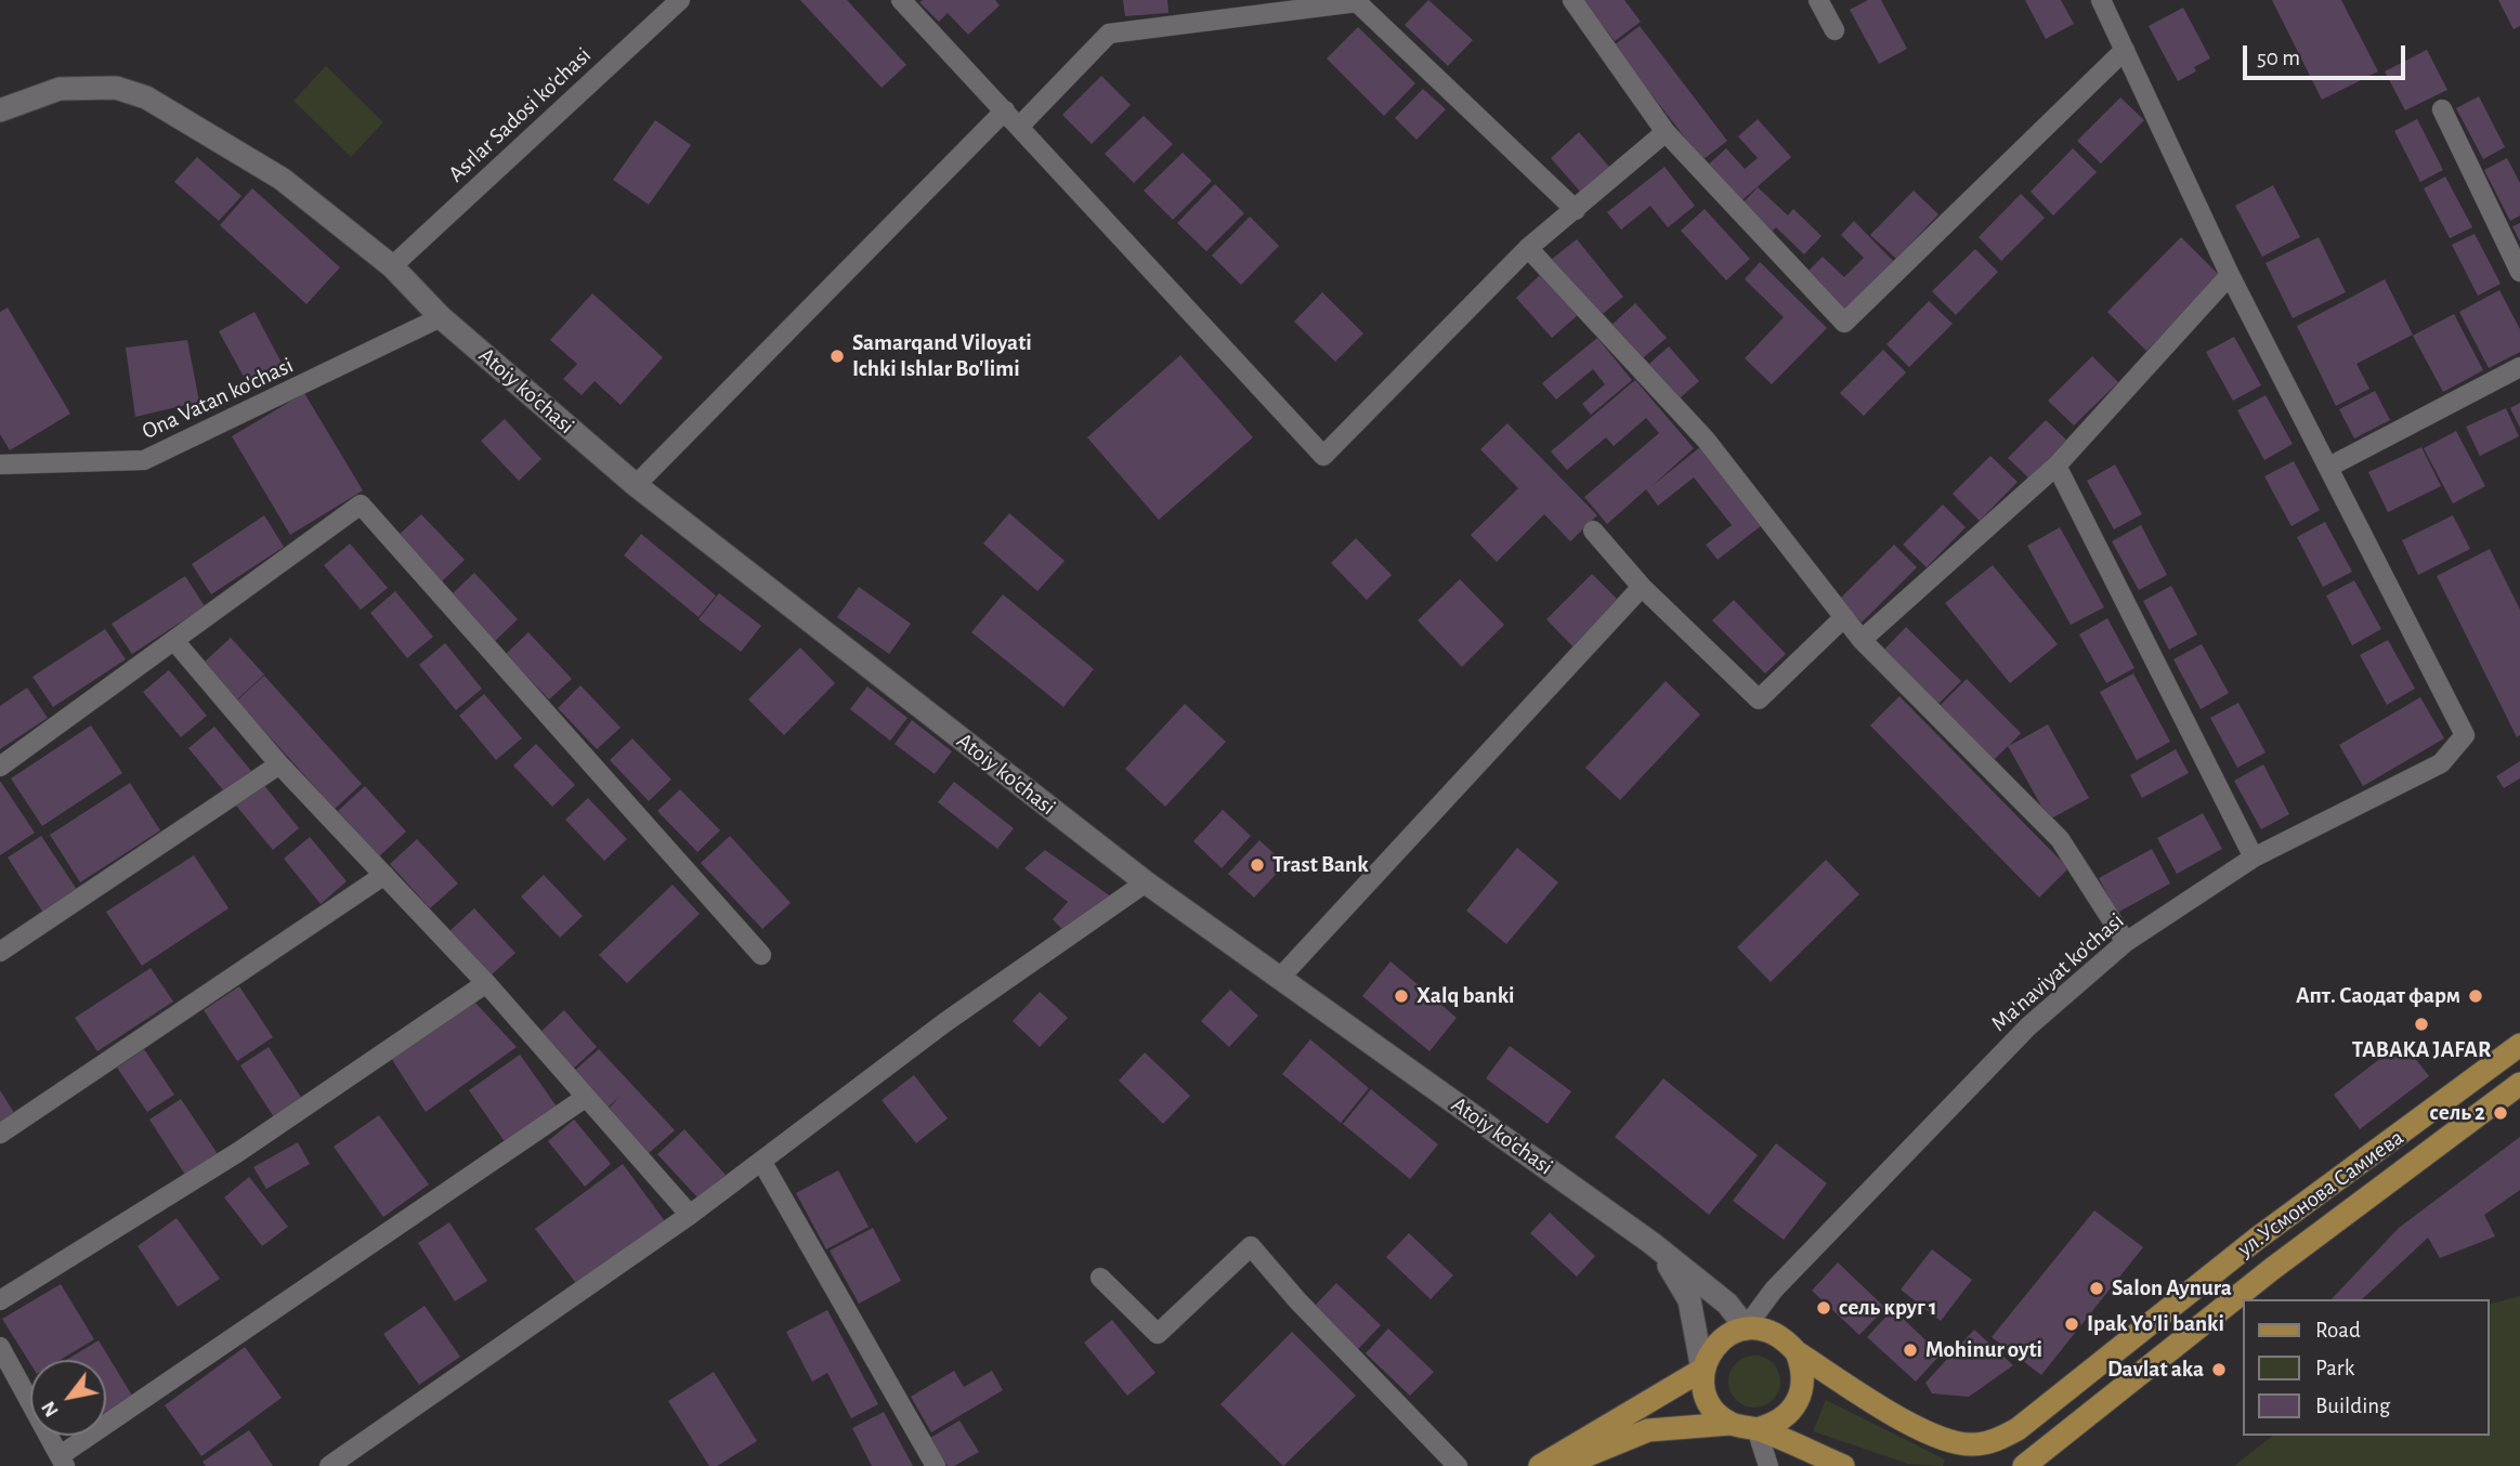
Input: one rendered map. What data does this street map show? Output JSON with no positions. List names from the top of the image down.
{
  "streets": {
    "main road": ["ул.Усмонова Самиева"],
    "street": [
      "Asrlar Sadosi ko'chasi",
      "Atoiy ko'chasi",
      "Ona Vatan ko'chasi",
      "Ma'naviyat ko'chasi"
    ]
  },
  "crossings": [
    ["Asrlar Sadosi ko'chasi", "Atoiy ko'chasi"],
    ["Atoiy ko'chasi", "Ona Vatan ko'chasi"],
    ["Atoiy ko'chasi", "Ma'naviyat ko'chasi"],
    ["Atoiy ko'chasi", "ул.Усмонова Самиева"],
    ["Ma'naviyat ko'chasi", "ул.Усмонова Самиева"]
  ],
  "places": [
    "Samarqand Viloyati Ichki Ishlar Bo'limi",
    "Trast Bank",
    "Xalq banki",
    "Апт. Саодат фарм",
    "TABAKA JAFAR",
    "сель 2",
    "Salon Aynura",
    "сель круг 1",
    "Ipak Yo'li banki",
    "Mohinur oyti",
    "Davlat aka"
  ],
  "legend": ["Road", "Park", "Building"],
  "scale_bar": "50 m",
  "north": "bottom left"
}
